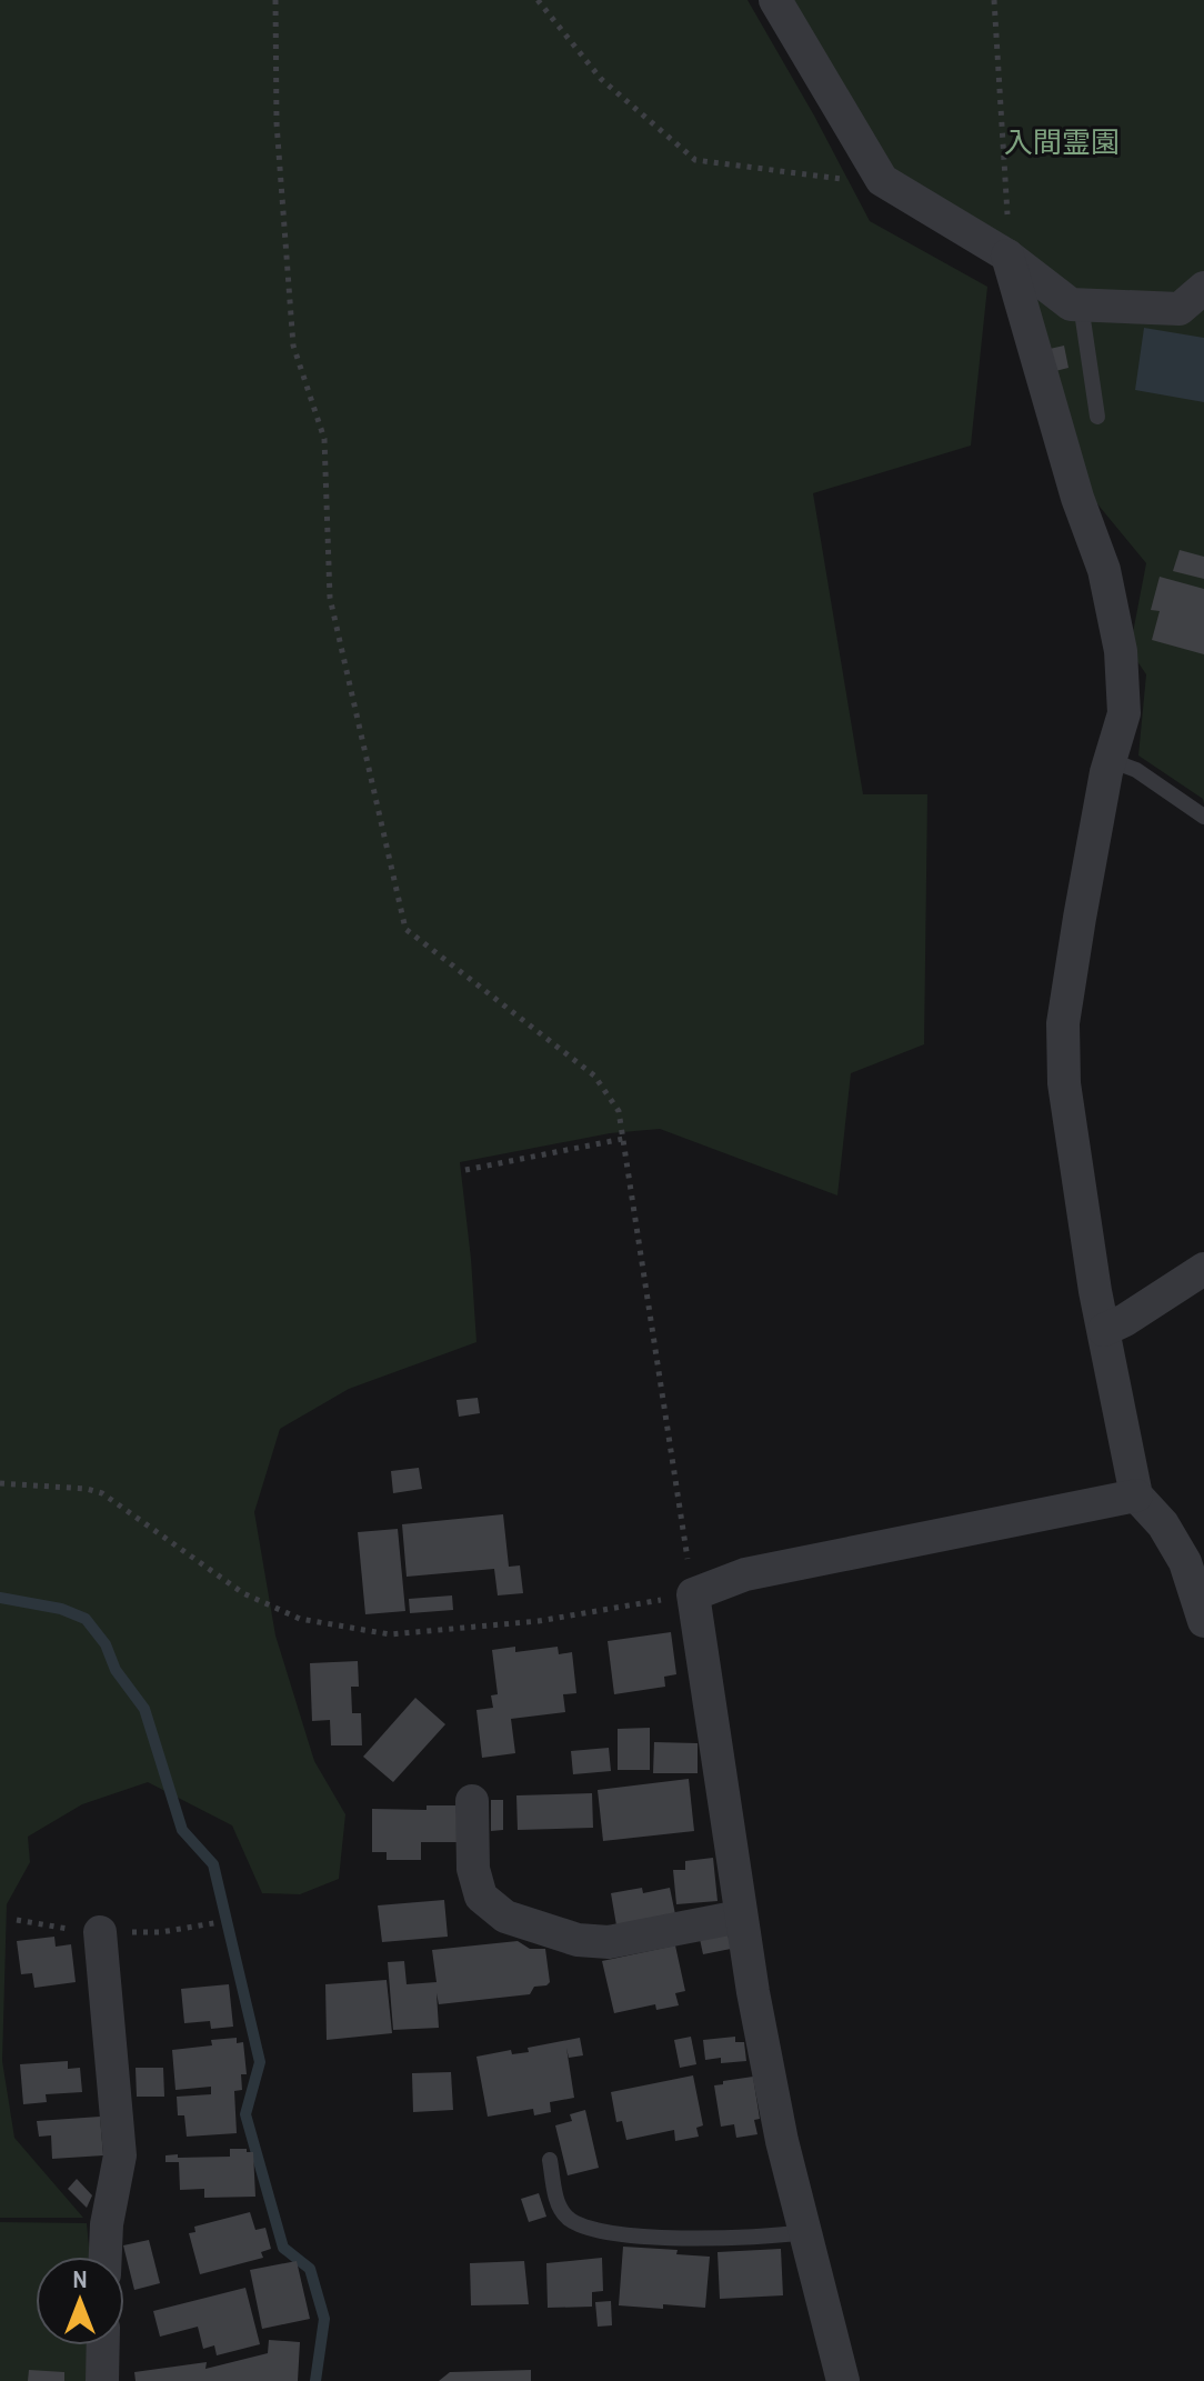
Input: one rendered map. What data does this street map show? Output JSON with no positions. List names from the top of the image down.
{
  "parks": ["入間霊園"],
  "north": "top"
}
